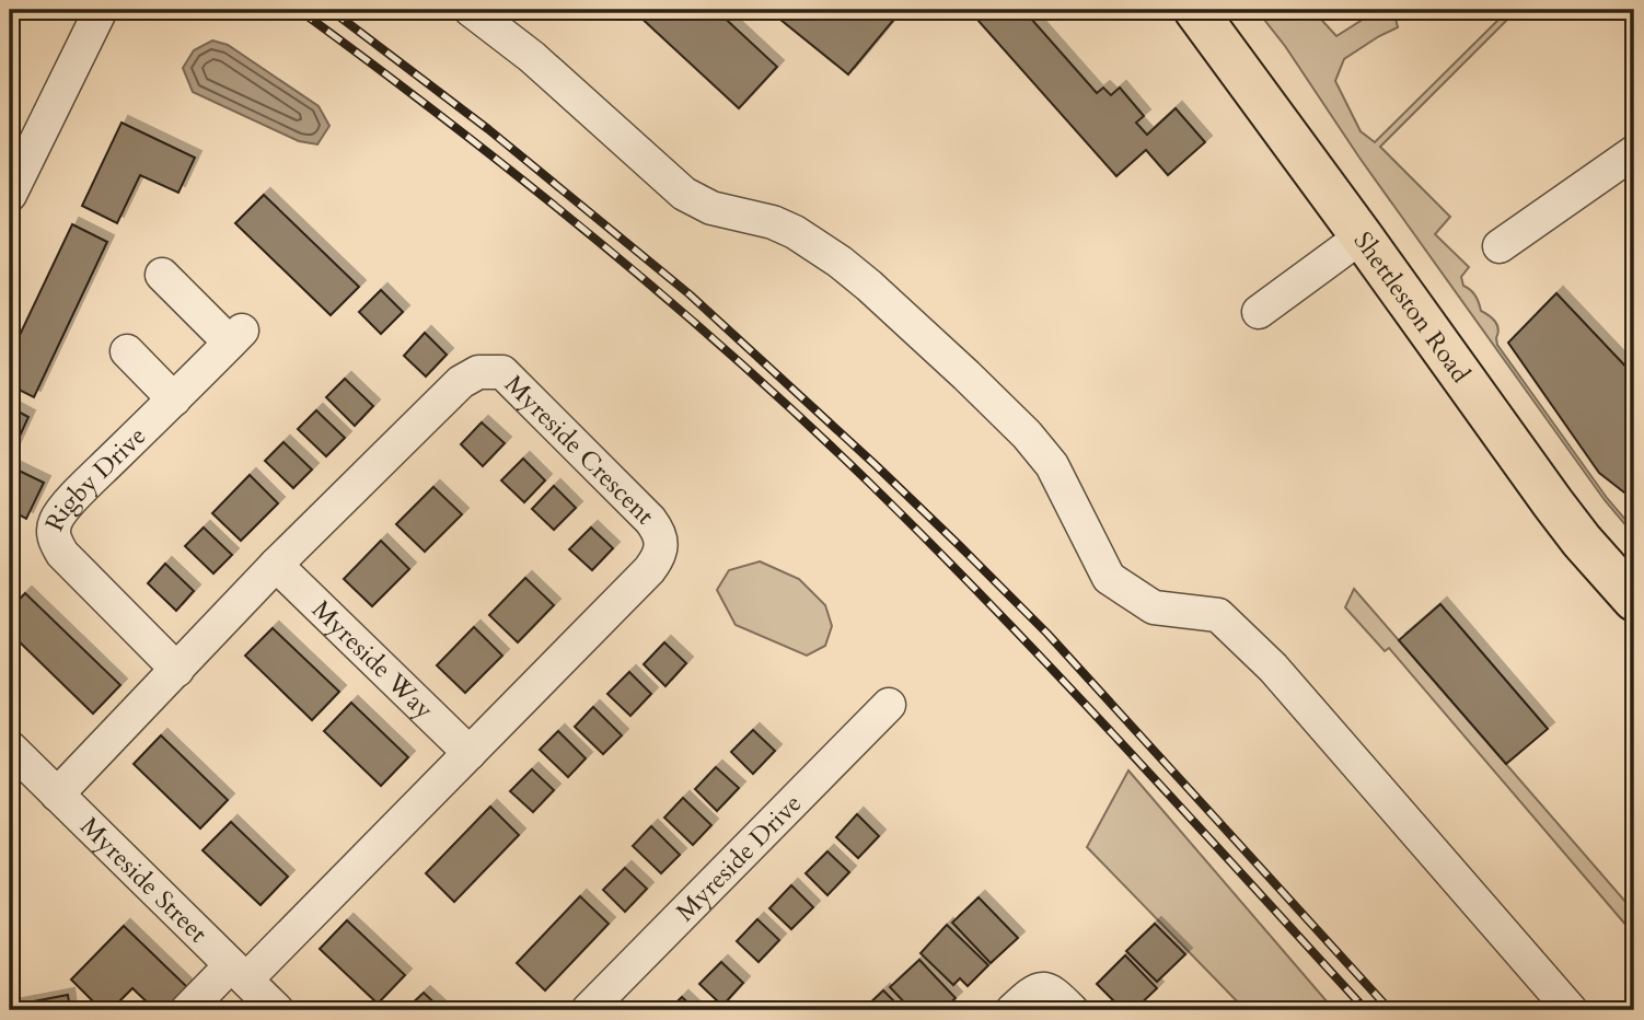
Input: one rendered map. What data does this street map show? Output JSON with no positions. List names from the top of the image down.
{
  "streets": {
    "main road": ["Shettleston Road"],
    "street": [
      "Myreside Crescent",
      "Rigby Drive",
      "Myreside Way",
      "Myreside Drive",
      "Myreside Street"
    ]
  },
  "crossings": [
    ["Myreside Crescent", "Rigby Drive"],
    ["Myreside Crescent", "Myreside Way"],
    ["Myreside Crescent", "Myreside Street"]
  ]
}
